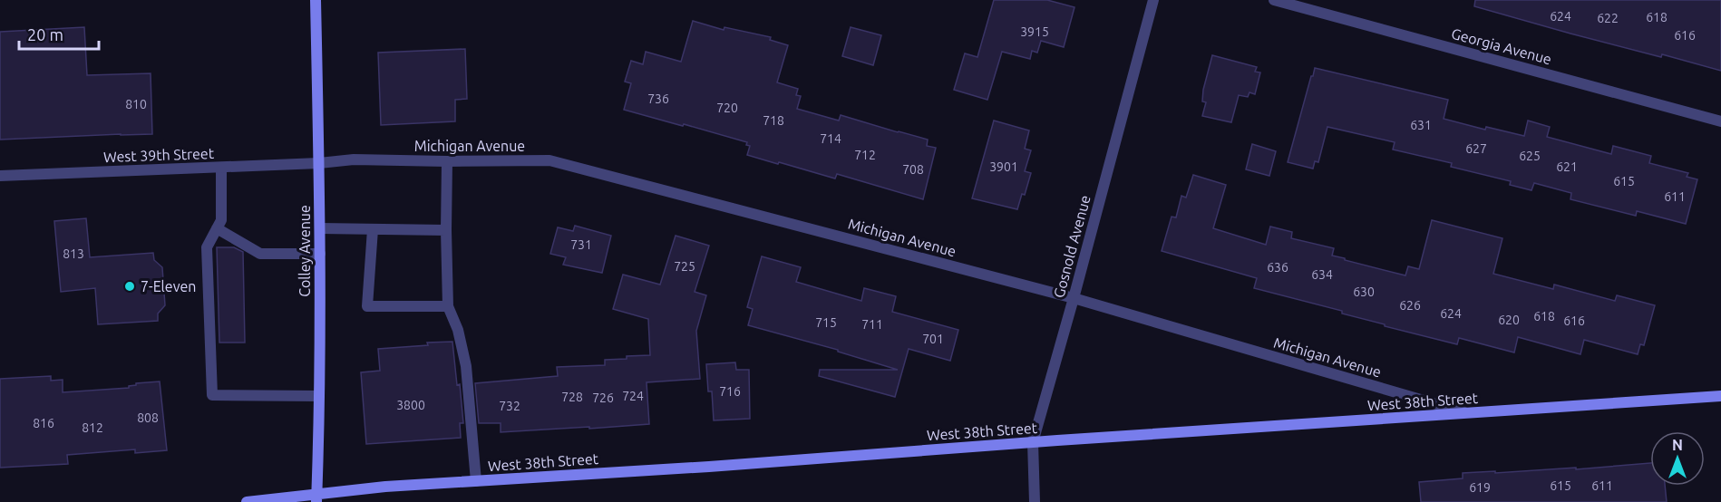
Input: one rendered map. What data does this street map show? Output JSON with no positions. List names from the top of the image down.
{
  "streets": {
    "main road": ["Colley Avenue", "West 38th Street"],
    "street": [
      "Georgia Avenue",
      "Michigan Avenue",
      "West 39th Street",
      "Gosnold Avenue"
    ]
  },
  "crossings": [
    ["Michigan Avenue", "West 39th Street"],
    ["Michigan Avenue", "Gosnold Avenue"],
    ["Michigan Avenue", "Colley Avenue"],
    ["Michigan Avenue", "West 38th Street"],
    ["West 39th Street", "Colley Avenue"],
    ["Gosnold Avenue", "West 38th Street"],
    ["Colley Avenue", "West 38th Street"]
  ],
  "places": ["7-Eleven"],
  "house_numbers": [
    "624",
    "618",
    "622",
    "3915",
    "616",
    "736",
    "810",
    "720",
    "718",
    "631",
    "714",
    "627",
    "712",
    "625",
    "3901",
    "621",
    "708",
    "615",
    "611",
    "731",
    "813",
    "725",
    "636",
    "634",
    "630",
    "626",
    "624",
    "618",
    "620",
    "616",
    "715",
    "711",
    "701",
    "716",
    "724",
    "728",
    "726",
    "3800",
    "732",
    "808",
    "816",
    "812",
    "615",
    "611",
    "619"
  ],
  "scale_bar": "20 m",
  "north": "top"
}
